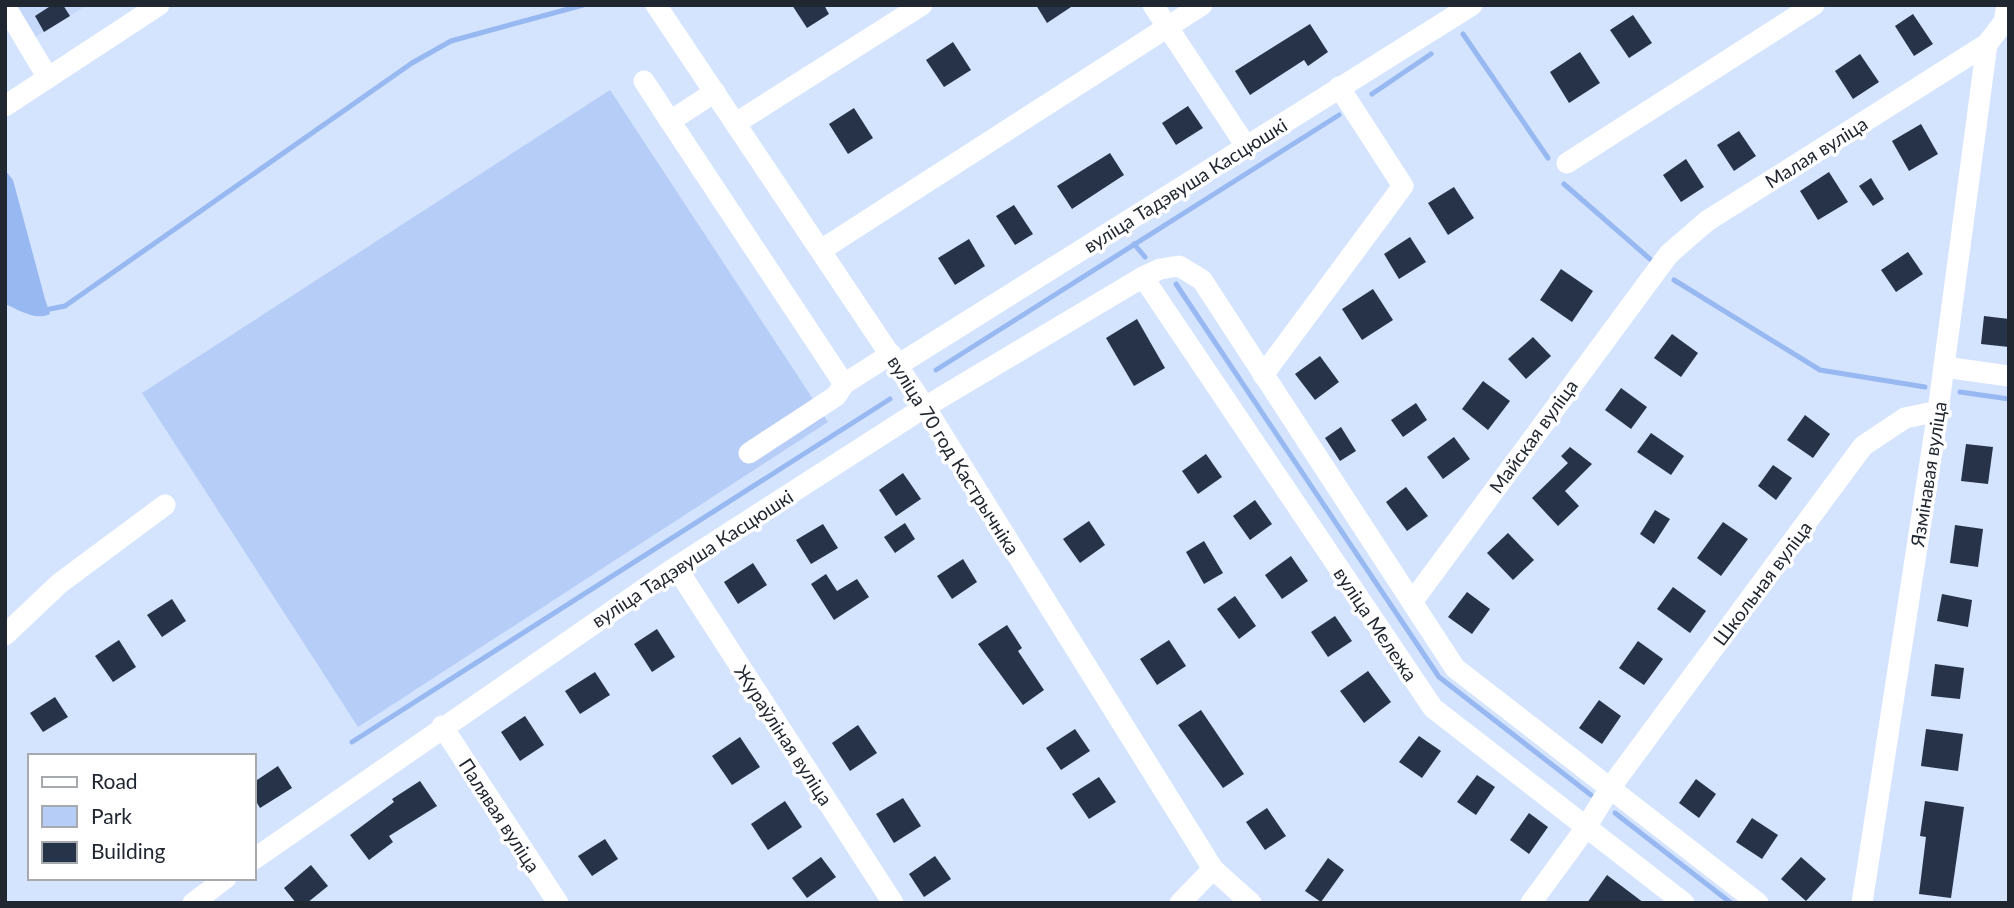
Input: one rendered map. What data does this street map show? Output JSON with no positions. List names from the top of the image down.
{
  "streets": {
    "street": [
      "Малая вуліца",
      "вуліца Тадэвуша Касцюшкі",
      "Майская вуліца",
      "вуліца 70 год Кастрычніка",
      "Язмінавая вуліца",
      "Школьная вуліца",
      "вуліца Мележа",
      "Жураўліная вуліца",
      "Палявая вуліца"
    ]
  },
  "crossings": [
    ["Малая вуліца", "Майская вуліца"],
    ["Малая вуліца", "Язмінавая вуліца"],
    ["вуліца Тадэвуша Касцюшкі", "Майская вуліца"],
    ["вуліца Тадэвуша Касцюшкі", "вуліца 70 год Кастрычніка"],
    ["вуліца Тадэвуша Касцюшкі", "Школьная вуліца"],
    ["вуліца Тадэвуша Касцюшкі", "вуліца Мележа"],
    ["вуліца Тадэвуша Касцюшкі", "Жураўліная вуліца"],
    ["вуліца Тадэвуша Касцюшкі", "Палявая вуліца"],
    ["Язмінавая вуліца", "Школьная вуліца"],
    ["Школьная вуліца", "вуліца Мележа"]
  ],
  "legend": ["Road", "Park", "Building"]
}
